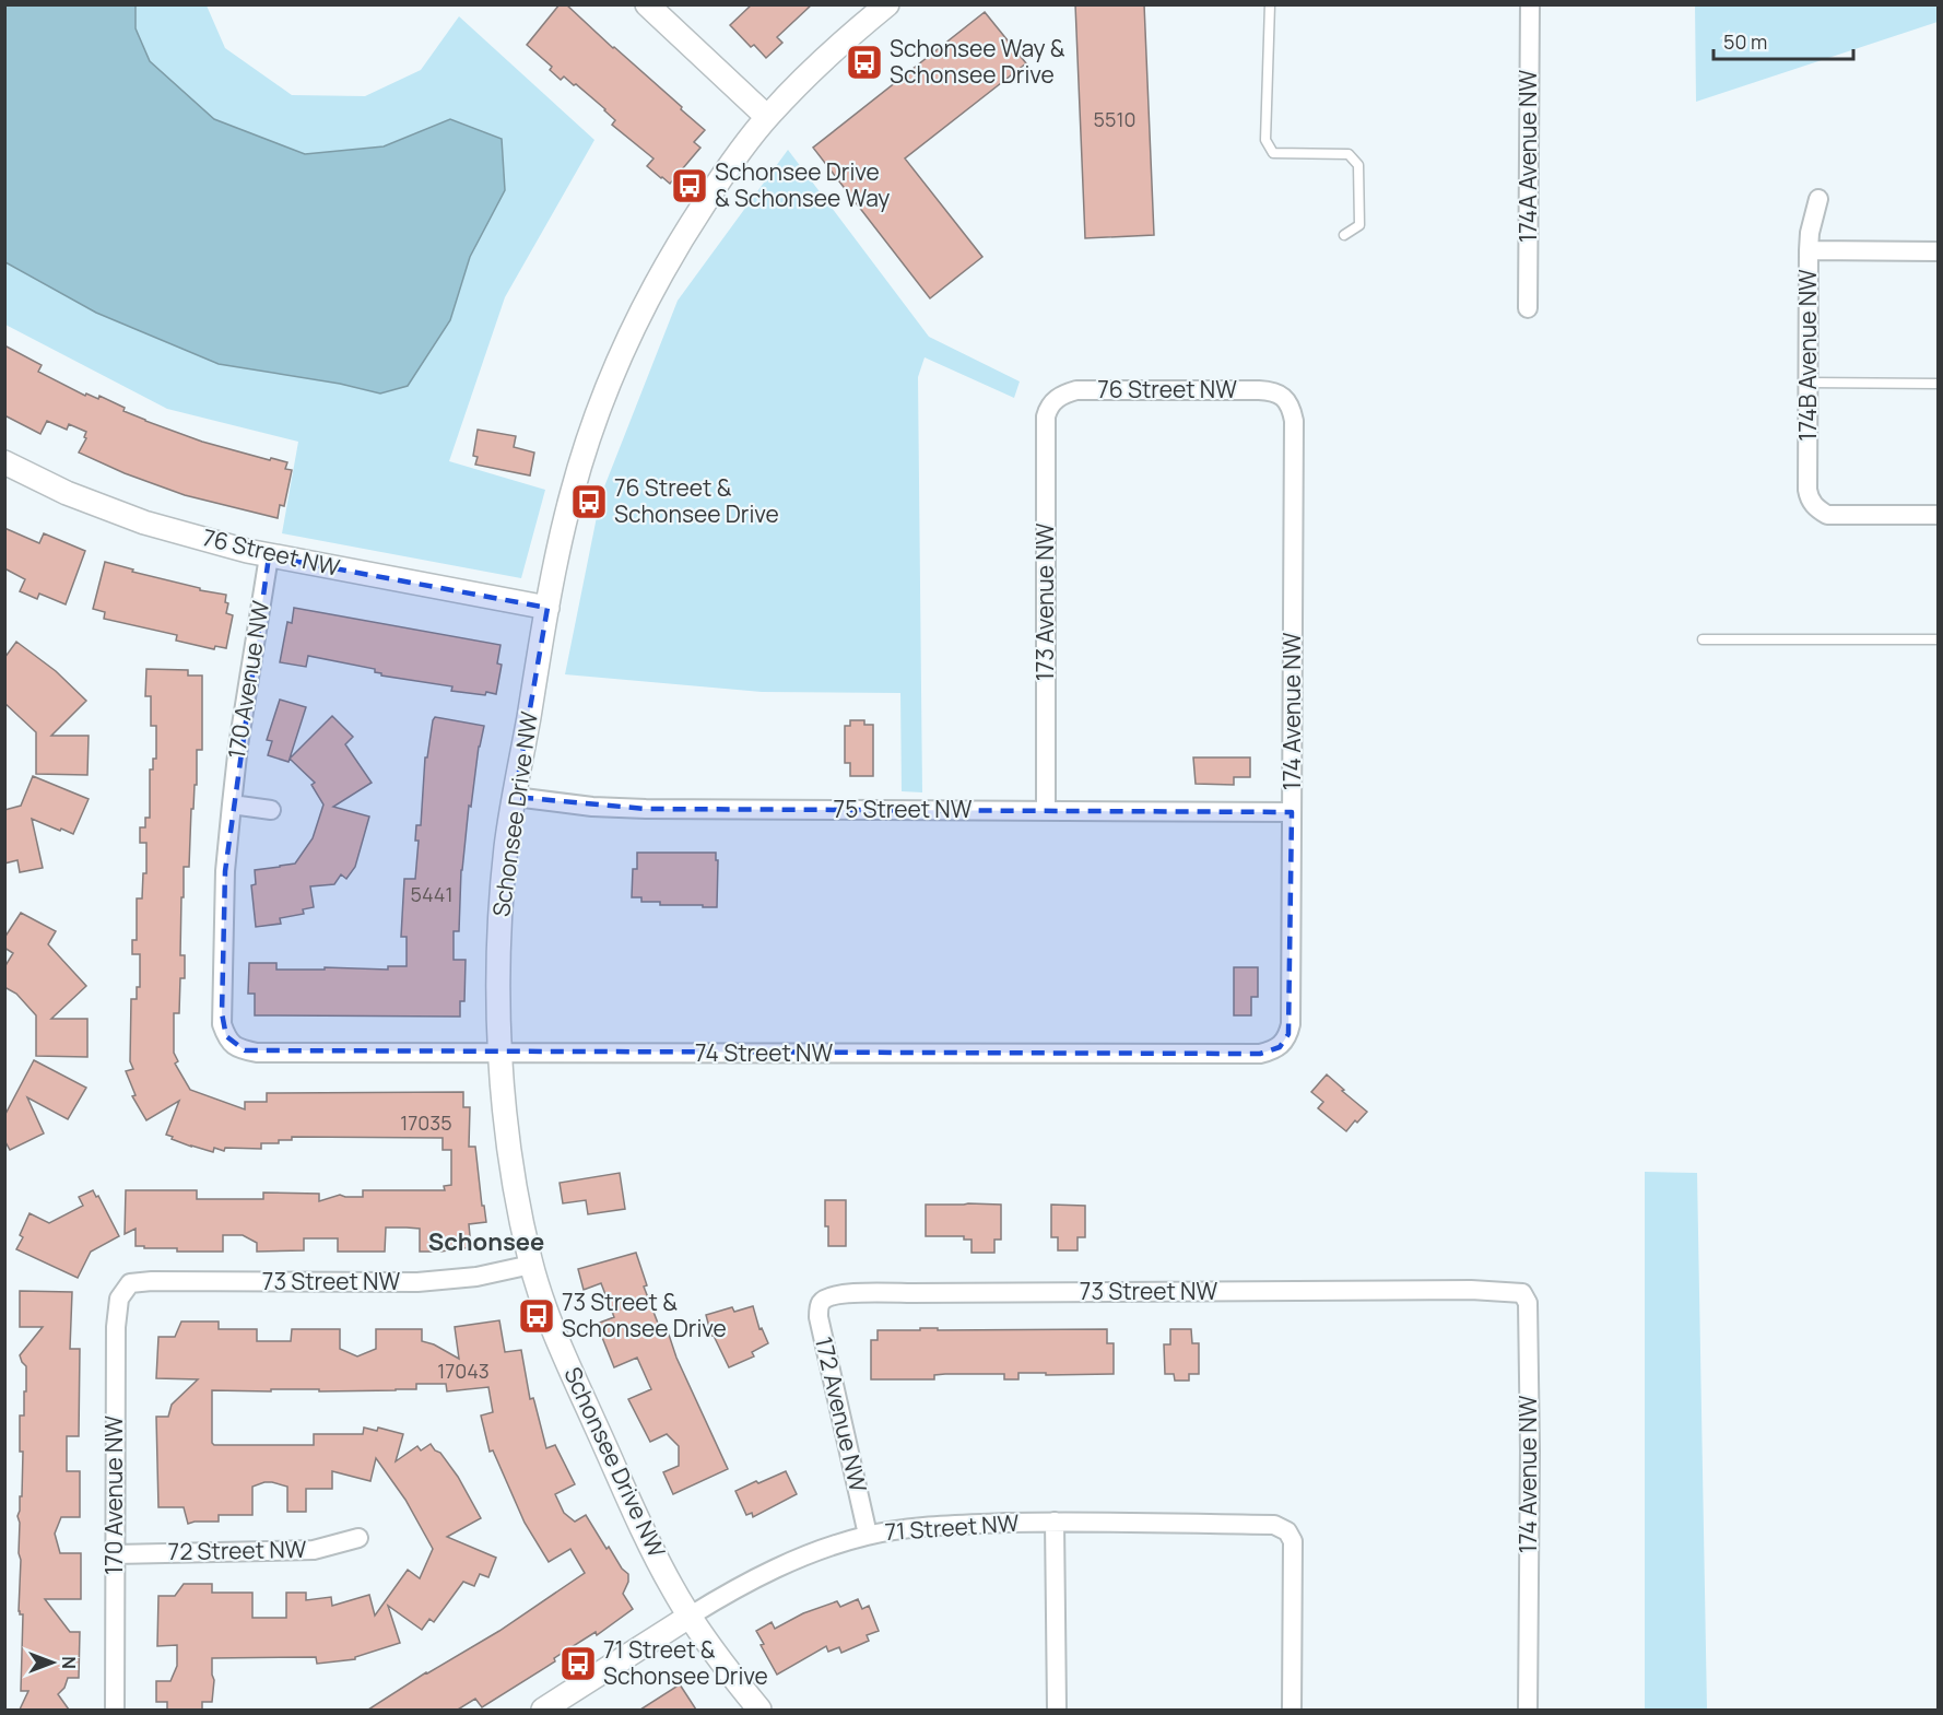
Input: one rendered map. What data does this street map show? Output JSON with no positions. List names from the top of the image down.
{
  "streets": {
    "street": [
      "174A Avenue NW",
      "174B Avenue NW",
      "76 Street NW",
      "173 Avenue NW",
      "170 Avenue NW",
      "174 Avenue NW",
      "75 Street NW",
      "Schonsee Drive NW",
      "74 Street NW",
      "73 Street NW",
      "172 Avenue NW",
      "71 Street NW",
      "72 Street NW"
    ]
  },
  "crossings": [
    ["76 Street NW", "173 Avenue NW"],
    ["76 Street NW", "170 Avenue NW"],
    ["76 Street NW", "174 Avenue NW"],
    ["76 Street NW", "Schonsee Drive NW"],
    ["173 Avenue NW", "75 Street NW"],
    ["170 Avenue NW", "74 Street NW"],
    ["170 Avenue NW", "73 Street NW"],
    ["170 Avenue NW", "72 Street NW"],
    ["174 Avenue NW", "75 Street NW"],
    ["174 Avenue NW", "74 Street NW"],
    ["174 Avenue NW", "73 Street NW"],
    ["75 Street NW", "Schonsee Drive NW"],
    ["Schonsee Drive NW", "74 Street NW"],
    ["Schonsee Drive NW", "73 Street NW"],
    ["Schonsee Drive NW", "71 Street NW"],
    ["73 Street NW", "172 Avenue NW"],
    ["172 Avenue NW", "71 Street NW"]
  ],
  "districts": ["Schonsee"],
  "places": {
    "bus stop": [
      "Schonsee Way & Schonsee Drive",
      "Schonsee Drive & Schonsee Way",
      "76 Street & Schonsee Drive",
      "73 Street & Schonsee Drive",
      "71 Street & Schonsee Drive"
    ]
  },
  "house_numbers": [
    "5510",
    "5441",
    "17035",
    "17043"
  ],
  "scale_bar": "50 m",
  "north": "right"
}
